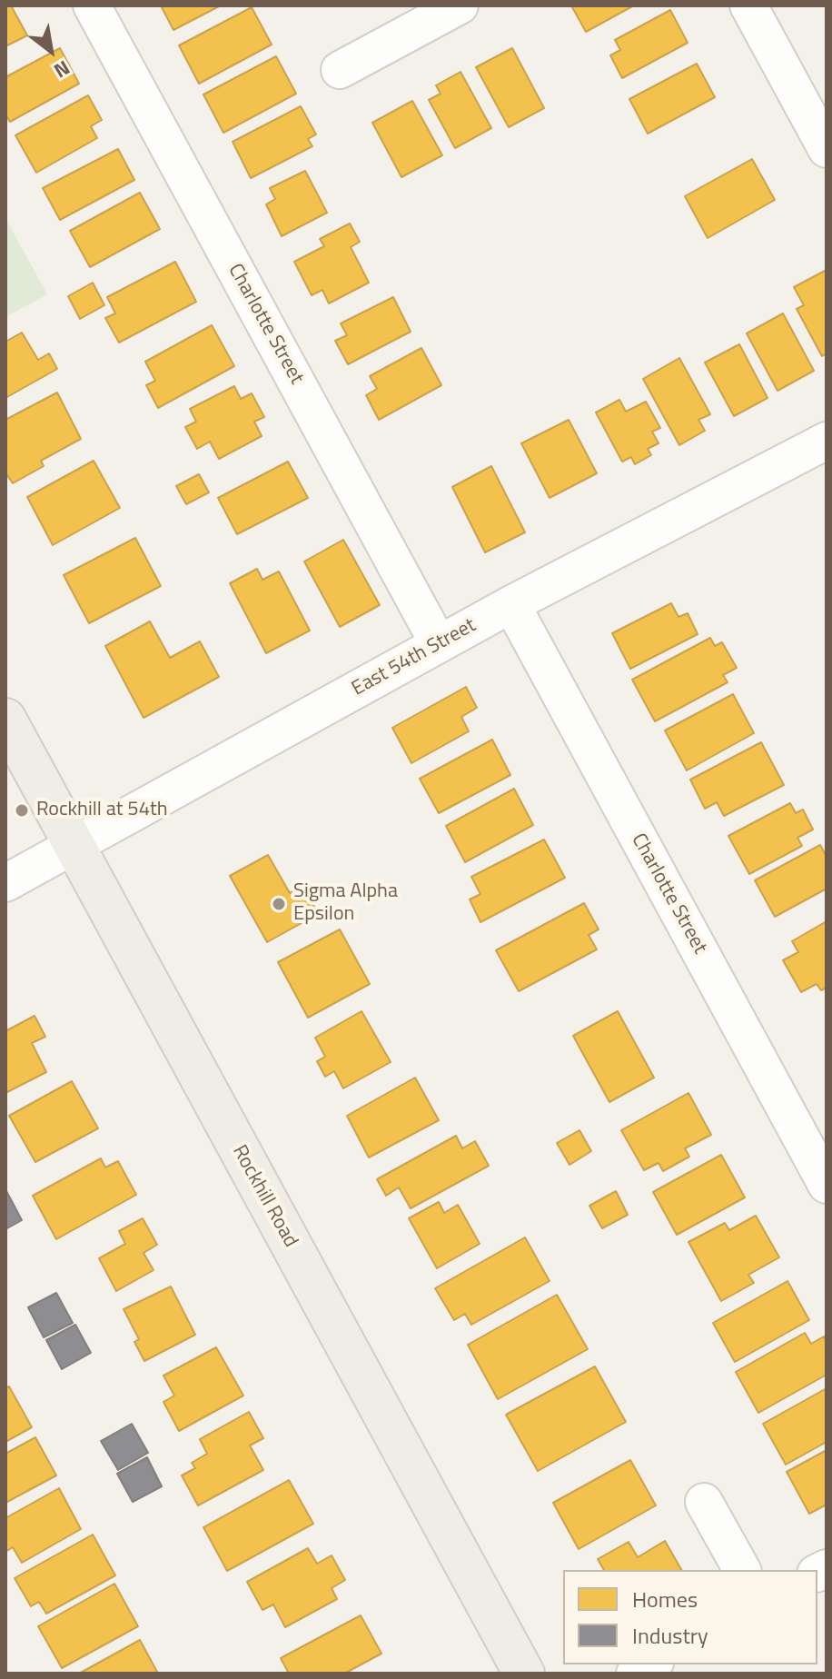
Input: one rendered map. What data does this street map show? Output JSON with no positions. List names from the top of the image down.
{
  "streets": {
    "main road": ["Rockhill Road"],
    "street": ["Charlotte Street", "East 54th Street"]
  },
  "crossings": [
    ["Charlotte Street", "East 54th Street"],
    ["East 54th Street", "Rockhill Road"]
  ],
  "places": ["Rockhill at 54th", "Sigma Alpha Epsilon"],
  "legend": ["Homes", "Industry"],
  "north": "bottom right"
}
